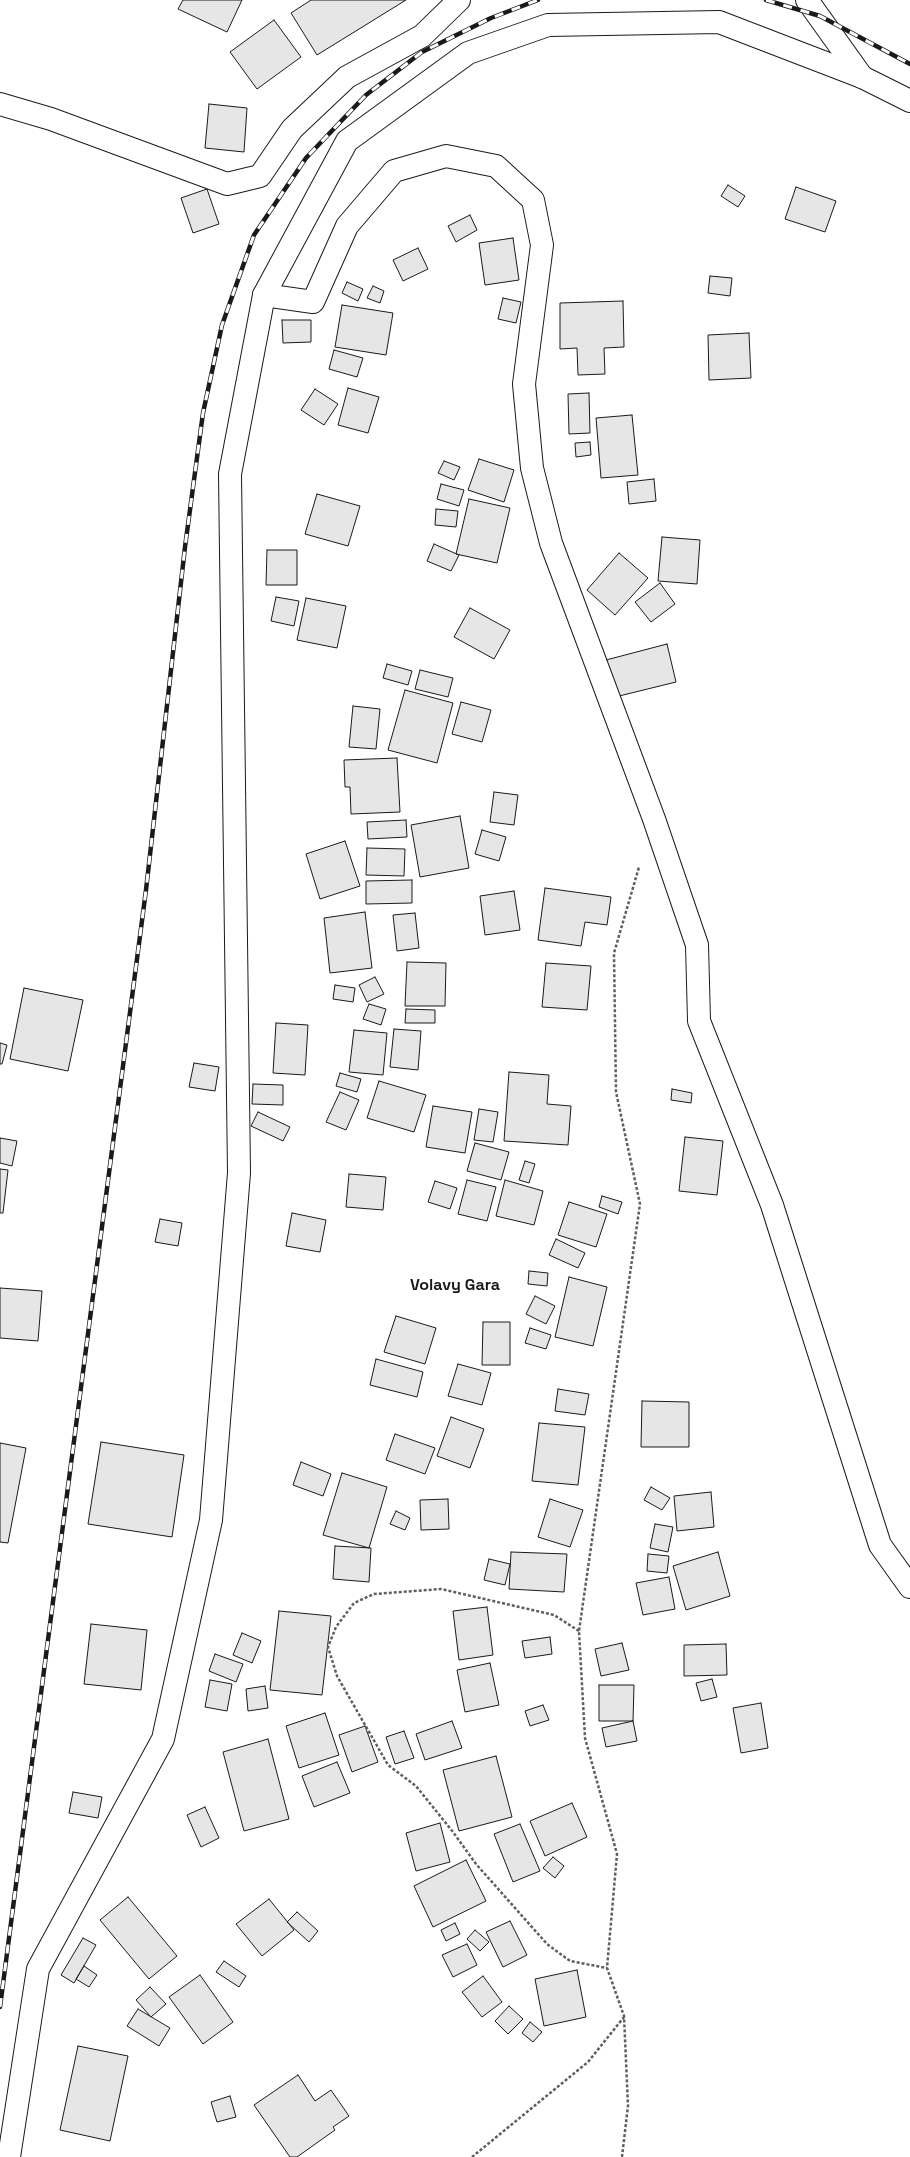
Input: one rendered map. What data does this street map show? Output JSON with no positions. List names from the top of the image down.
{
  "districts": ["Volavy Gara"]
}
